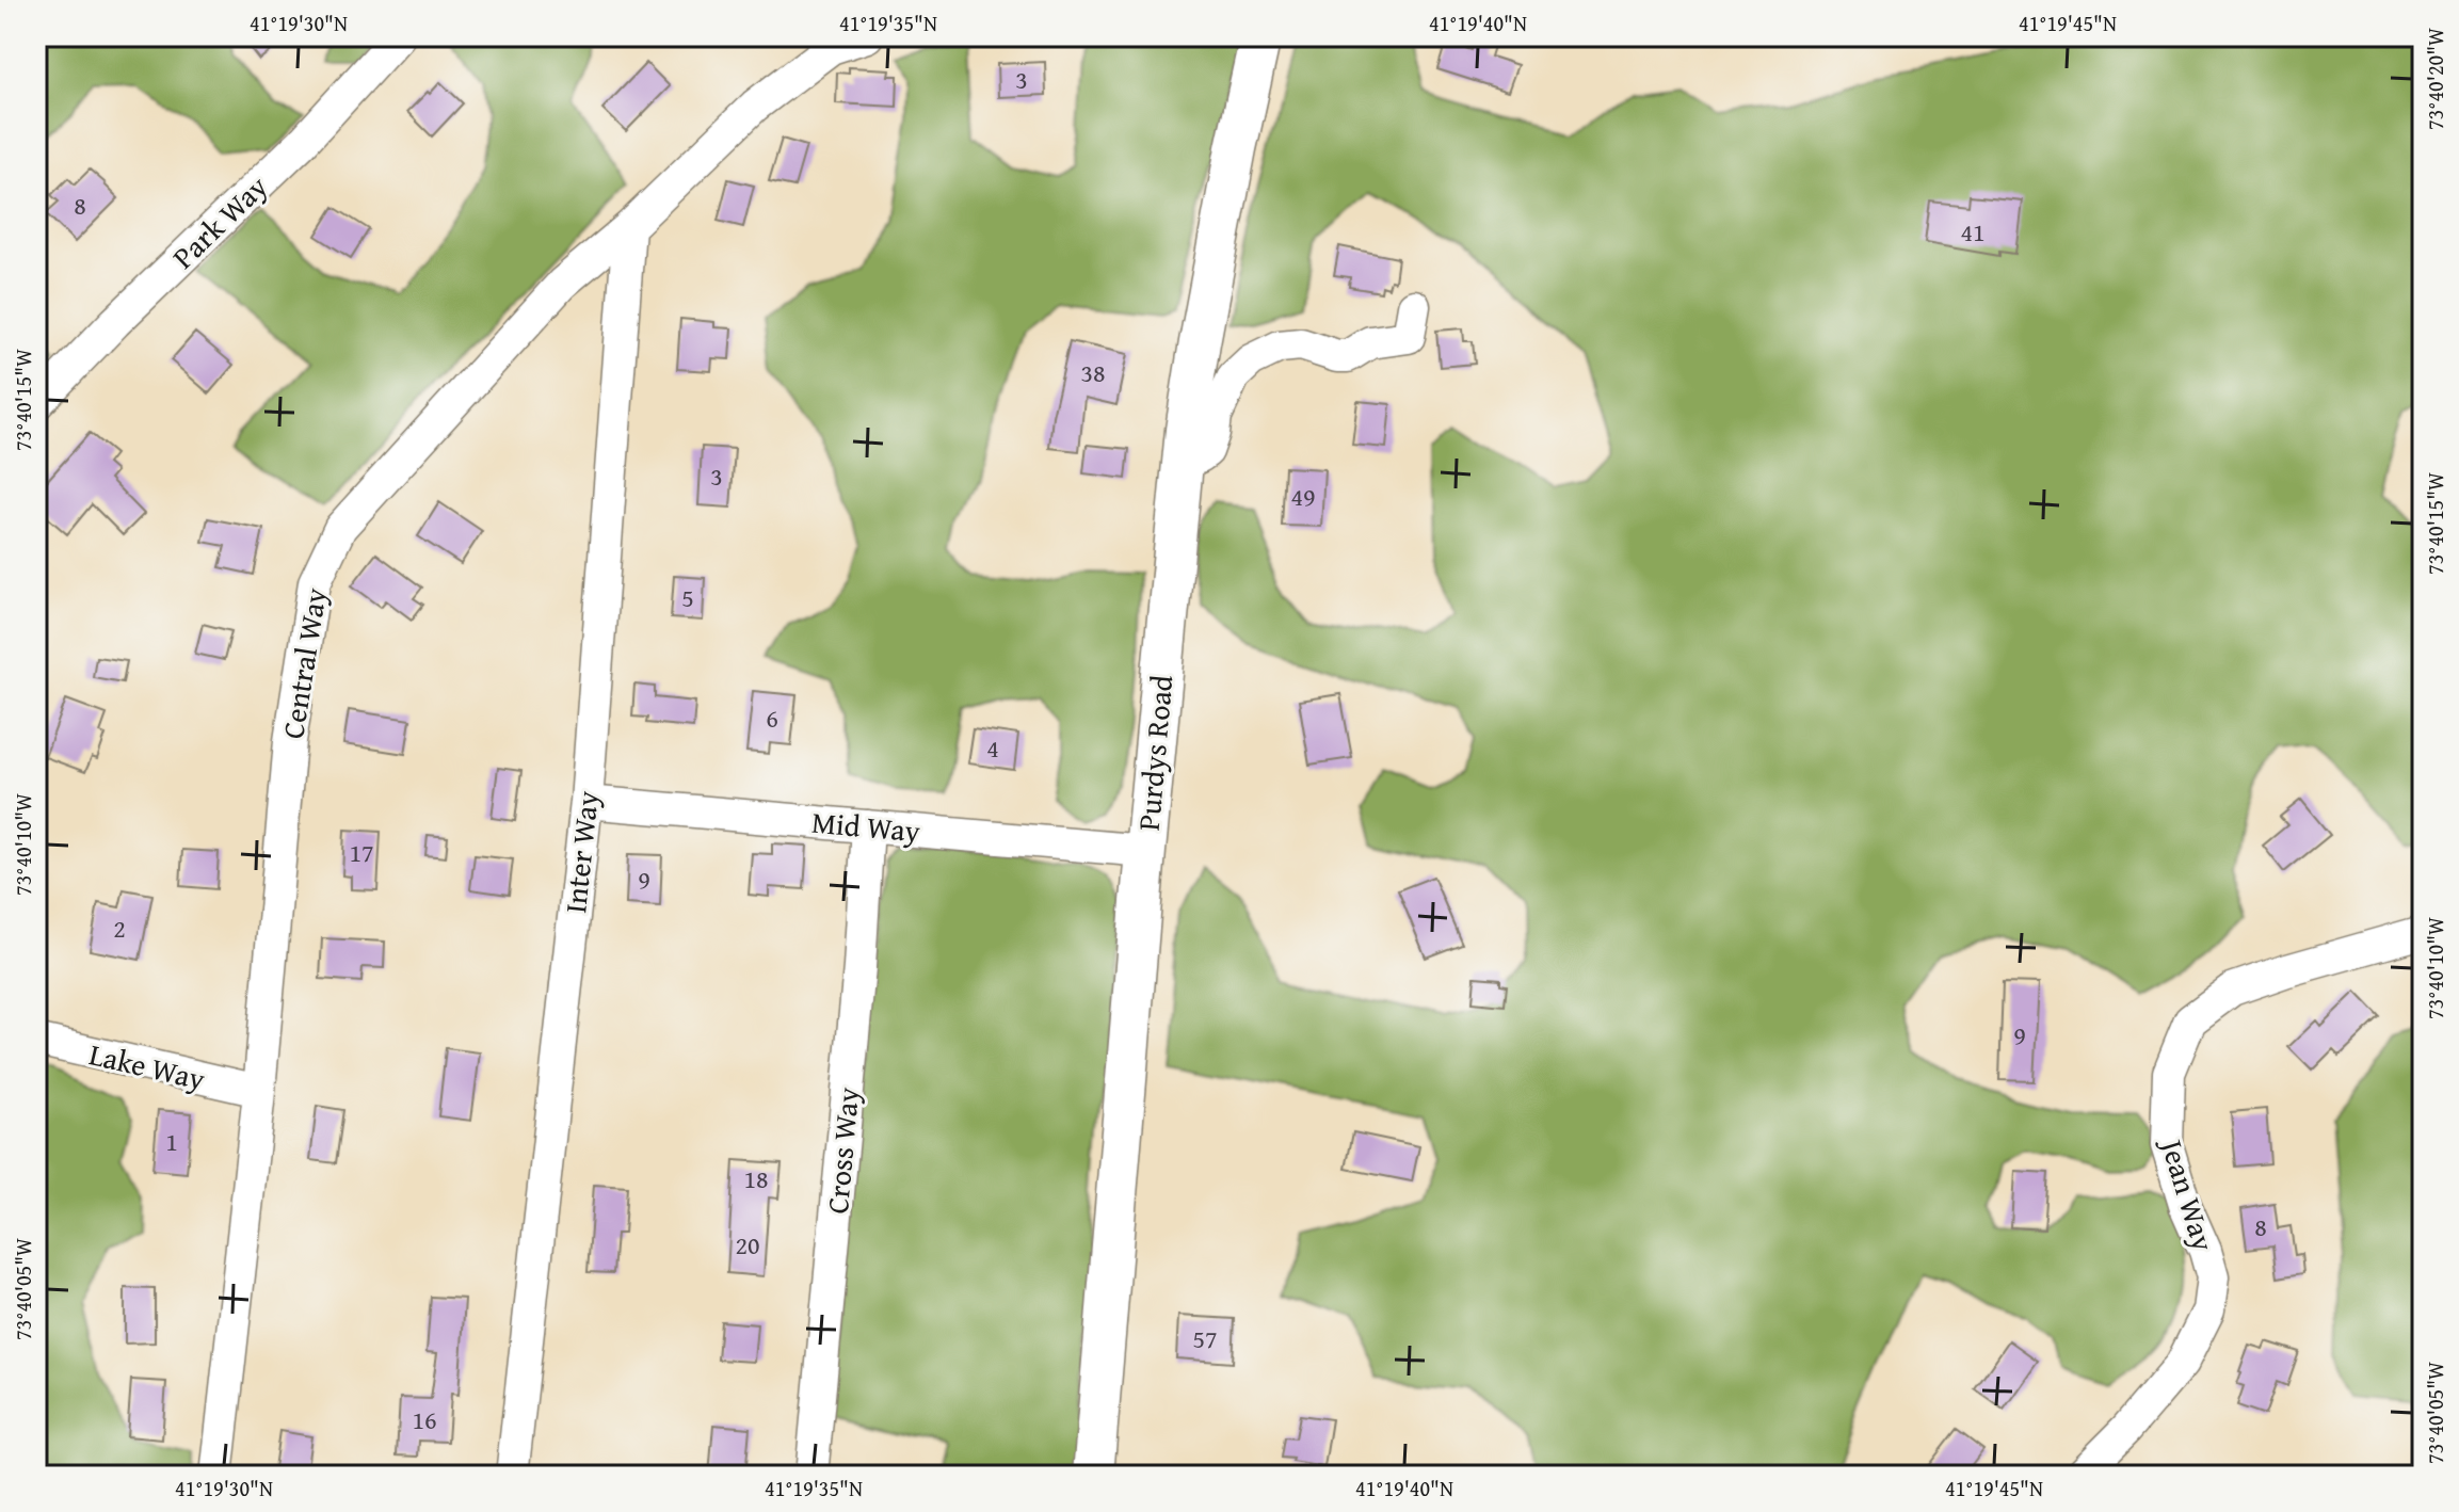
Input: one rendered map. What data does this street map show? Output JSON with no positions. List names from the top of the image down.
{
  "streets": {
    "main road": ["Purdys Road"],
    "street": [
      "Park Way",
      "Central Way",
      "Mid Way",
      "Inter Way",
      "Lake Way",
      "Cross Way",
      "Jean Way"
    ]
  },
  "crossings": [
    ["Central Way", "Inter Way"],
    ["Central Way", "Lake Way"],
    ["Purdys Road", "Mid Way"],
    ["Mid Way", "Inter Way"],
    ["Mid Way", "Cross Way"]
  ],
  "house_numbers": [
    "3",
    "8",
    "41",
    "38",
    "3",
    "49",
    "5",
    "6",
    "4",
    "17",
    "9",
    "2",
    "9",
    "1",
    "18",
    "8",
    "20",
    "57",
    "16"
  ],
  "coordinates": [
    "41°19'30\"N",
    "41°19'35\"N",
    "41°19'40\"N",
    "41°19'45\"N",
    "73°40'20\"W",
    "73°40'15\"W",
    "73°40'10\"W",
    "73°40'05\"W"
  ]
}
